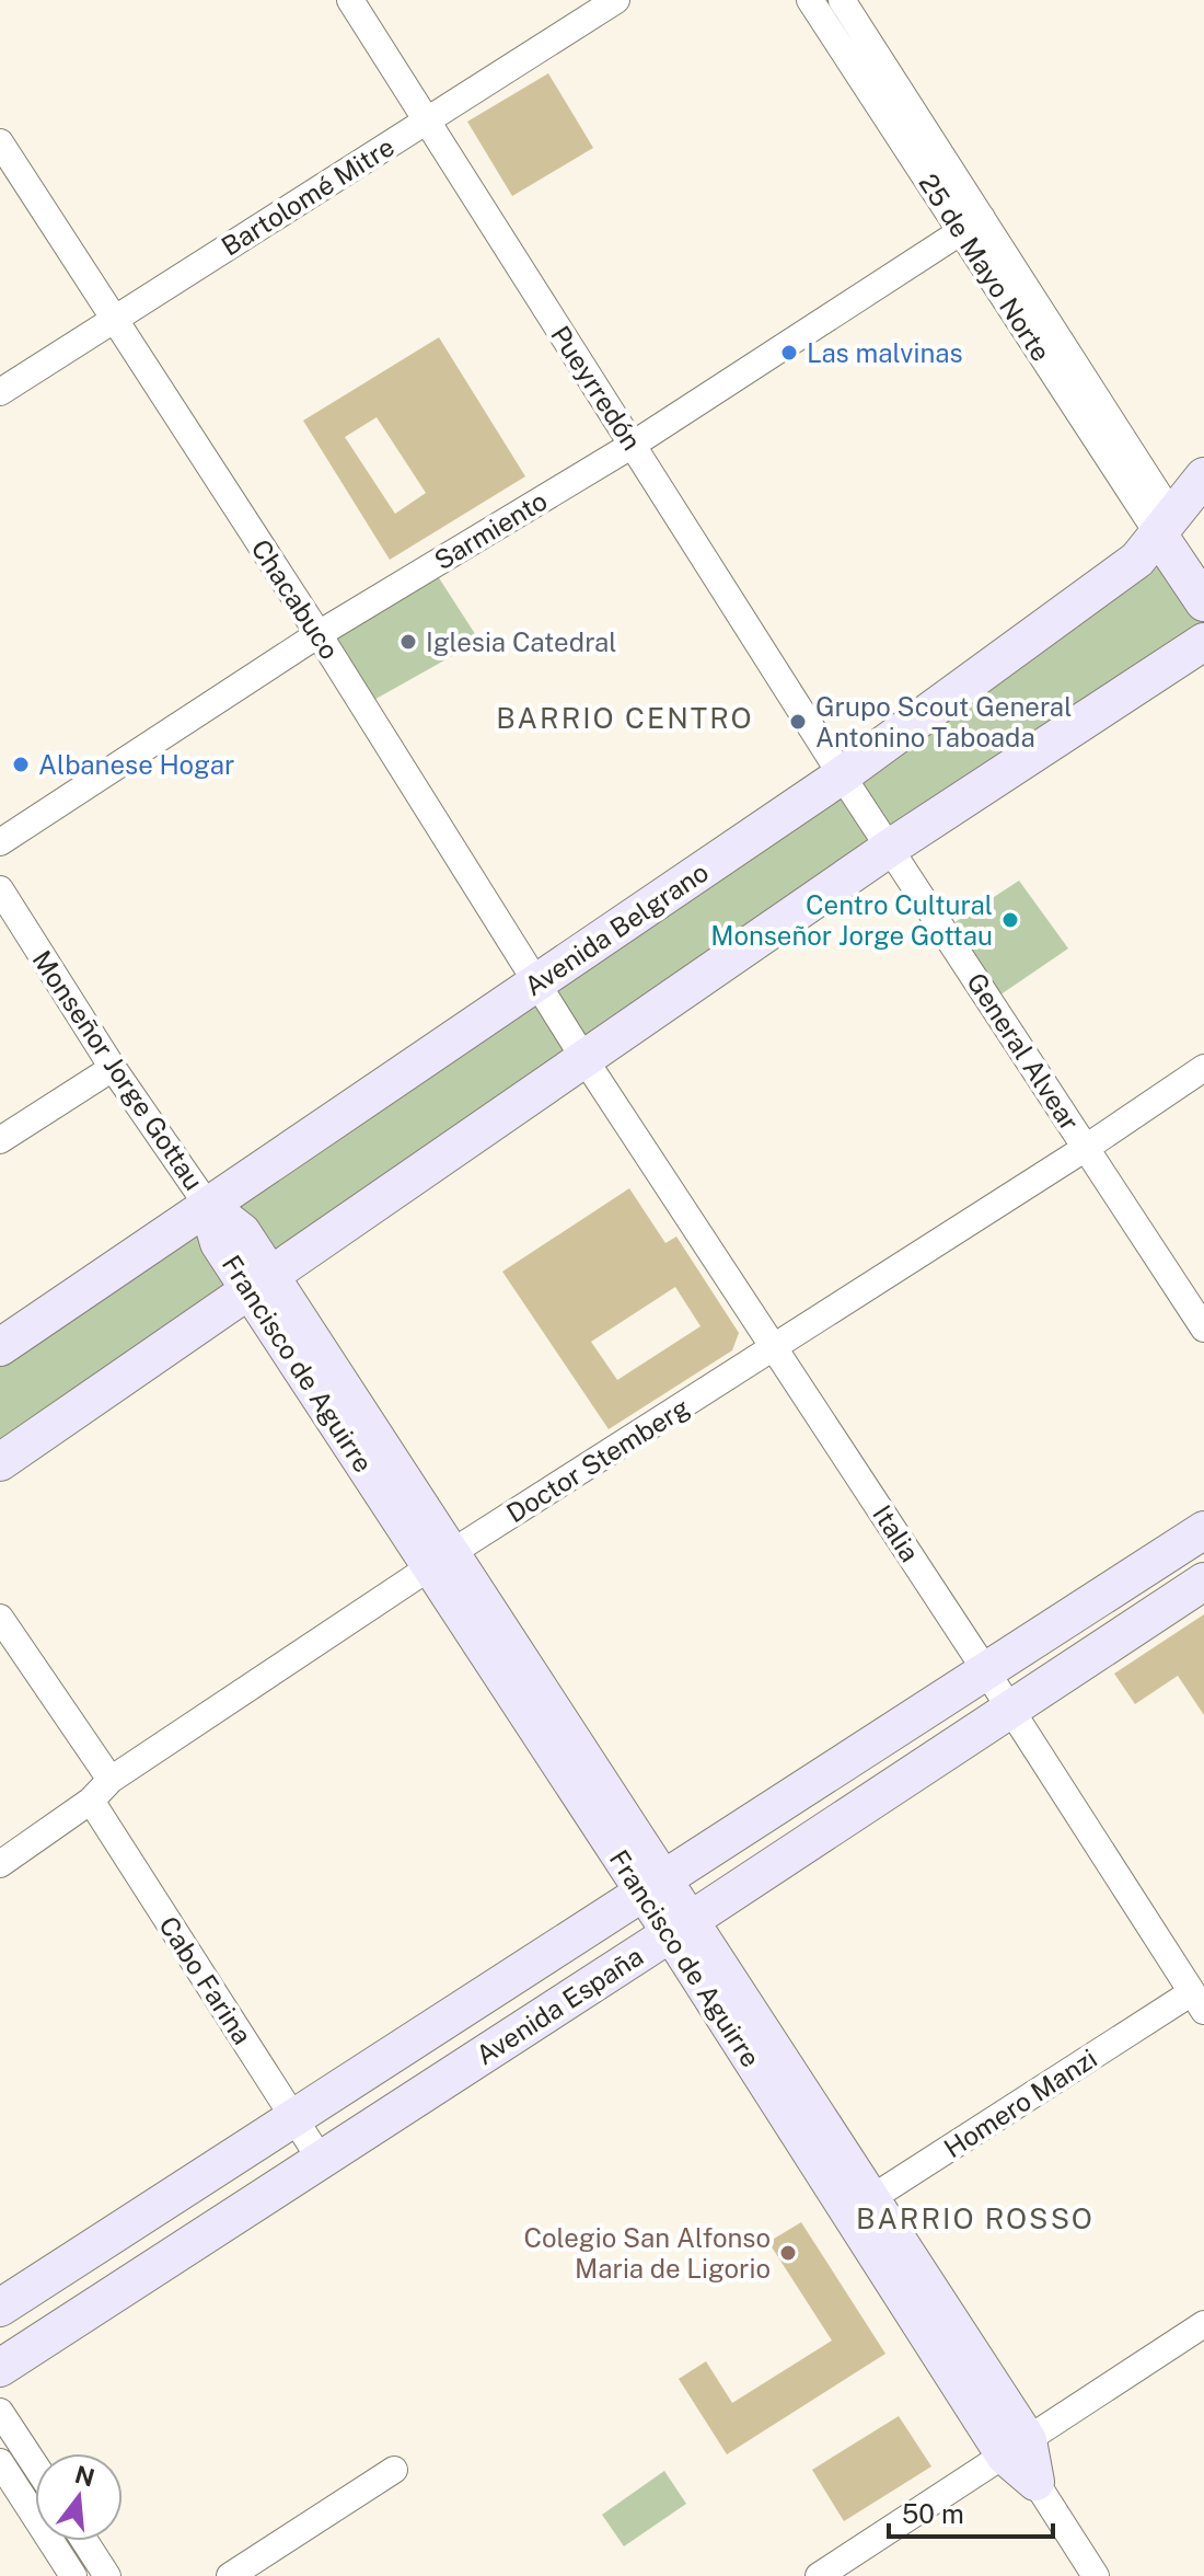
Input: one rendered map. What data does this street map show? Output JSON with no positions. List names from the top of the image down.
{
  "streets": {
    "street": [
      "Bartolomé Mitre",
      "25 de Mayo Norte",
      "Pueyrredón",
      "Sarmiento",
      "Chacabuco",
      "Avenida Belgrano",
      "General Alvear",
      "Monseñor Jorge Gottau",
      "Francisco de Aguirre",
      "Doctor Stemberg",
      "Italia",
      "Cabo Farina",
      "Avenida España",
      "Homero Manzi"
    ]
  },
  "crossings": [
    ["Bartolomé Mitre", "Pueyrredón"],
    ["Bartolomé Mitre", "Chacabuco"],
    ["25 de Mayo Norte", "Sarmiento"],
    ["25 de Mayo Norte", "Avenida Belgrano"],
    ["Pueyrredón", "Sarmiento"],
    ["Pueyrredón", "Avenida Belgrano"],
    ["Pueyrredón", "General Alvear"],
    ["Sarmiento", "Chacabuco"],
    ["Chacabuco", "Avenida Belgrano"],
    ["Chacabuco", "Italia"],
    ["Avenida Belgrano", "General Alvear"],
    ["Avenida Belgrano", "Monseñor Jorge Gottau"],
    ["Avenida Belgrano", "Francisco de Aguirre"],
    ["General Alvear", "Doctor Stemberg"],
    ["Monseñor Jorge Gottau", "Francisco de Aguirre"],
    ["Francisco de Aguirre", "Doctor Stemberg"],
    ["Francisco de Aguirre", "Avenida España"],
    ["Francisco de Aguirre", "Homero Manzi"],
    ["Doctor Stemberg", "Italia"],
    ["Doctor Stemberg", "Cabo Farina"],
    ["Italia", "Avenida España"],
    ["Italia", "Homero Manzi"],
    ["Cabo Farina", "Avenida España"]
  ],
  "districts": ["BARRIO CENTRO", "BARRIO ROSSO"],
  "places": [
    "Las malvinas",
    "Iglesia Catedral",
    "Grupo Scout General Antonino Taboada",
    "Albanese Hogar",
    "Centro Cultural Monseñor Jorge Gottau",
    "Colegio San Alfonso Maria de Ligorio"
  ],
  "scale_bar": "50 m",
  "north": "top"
}
